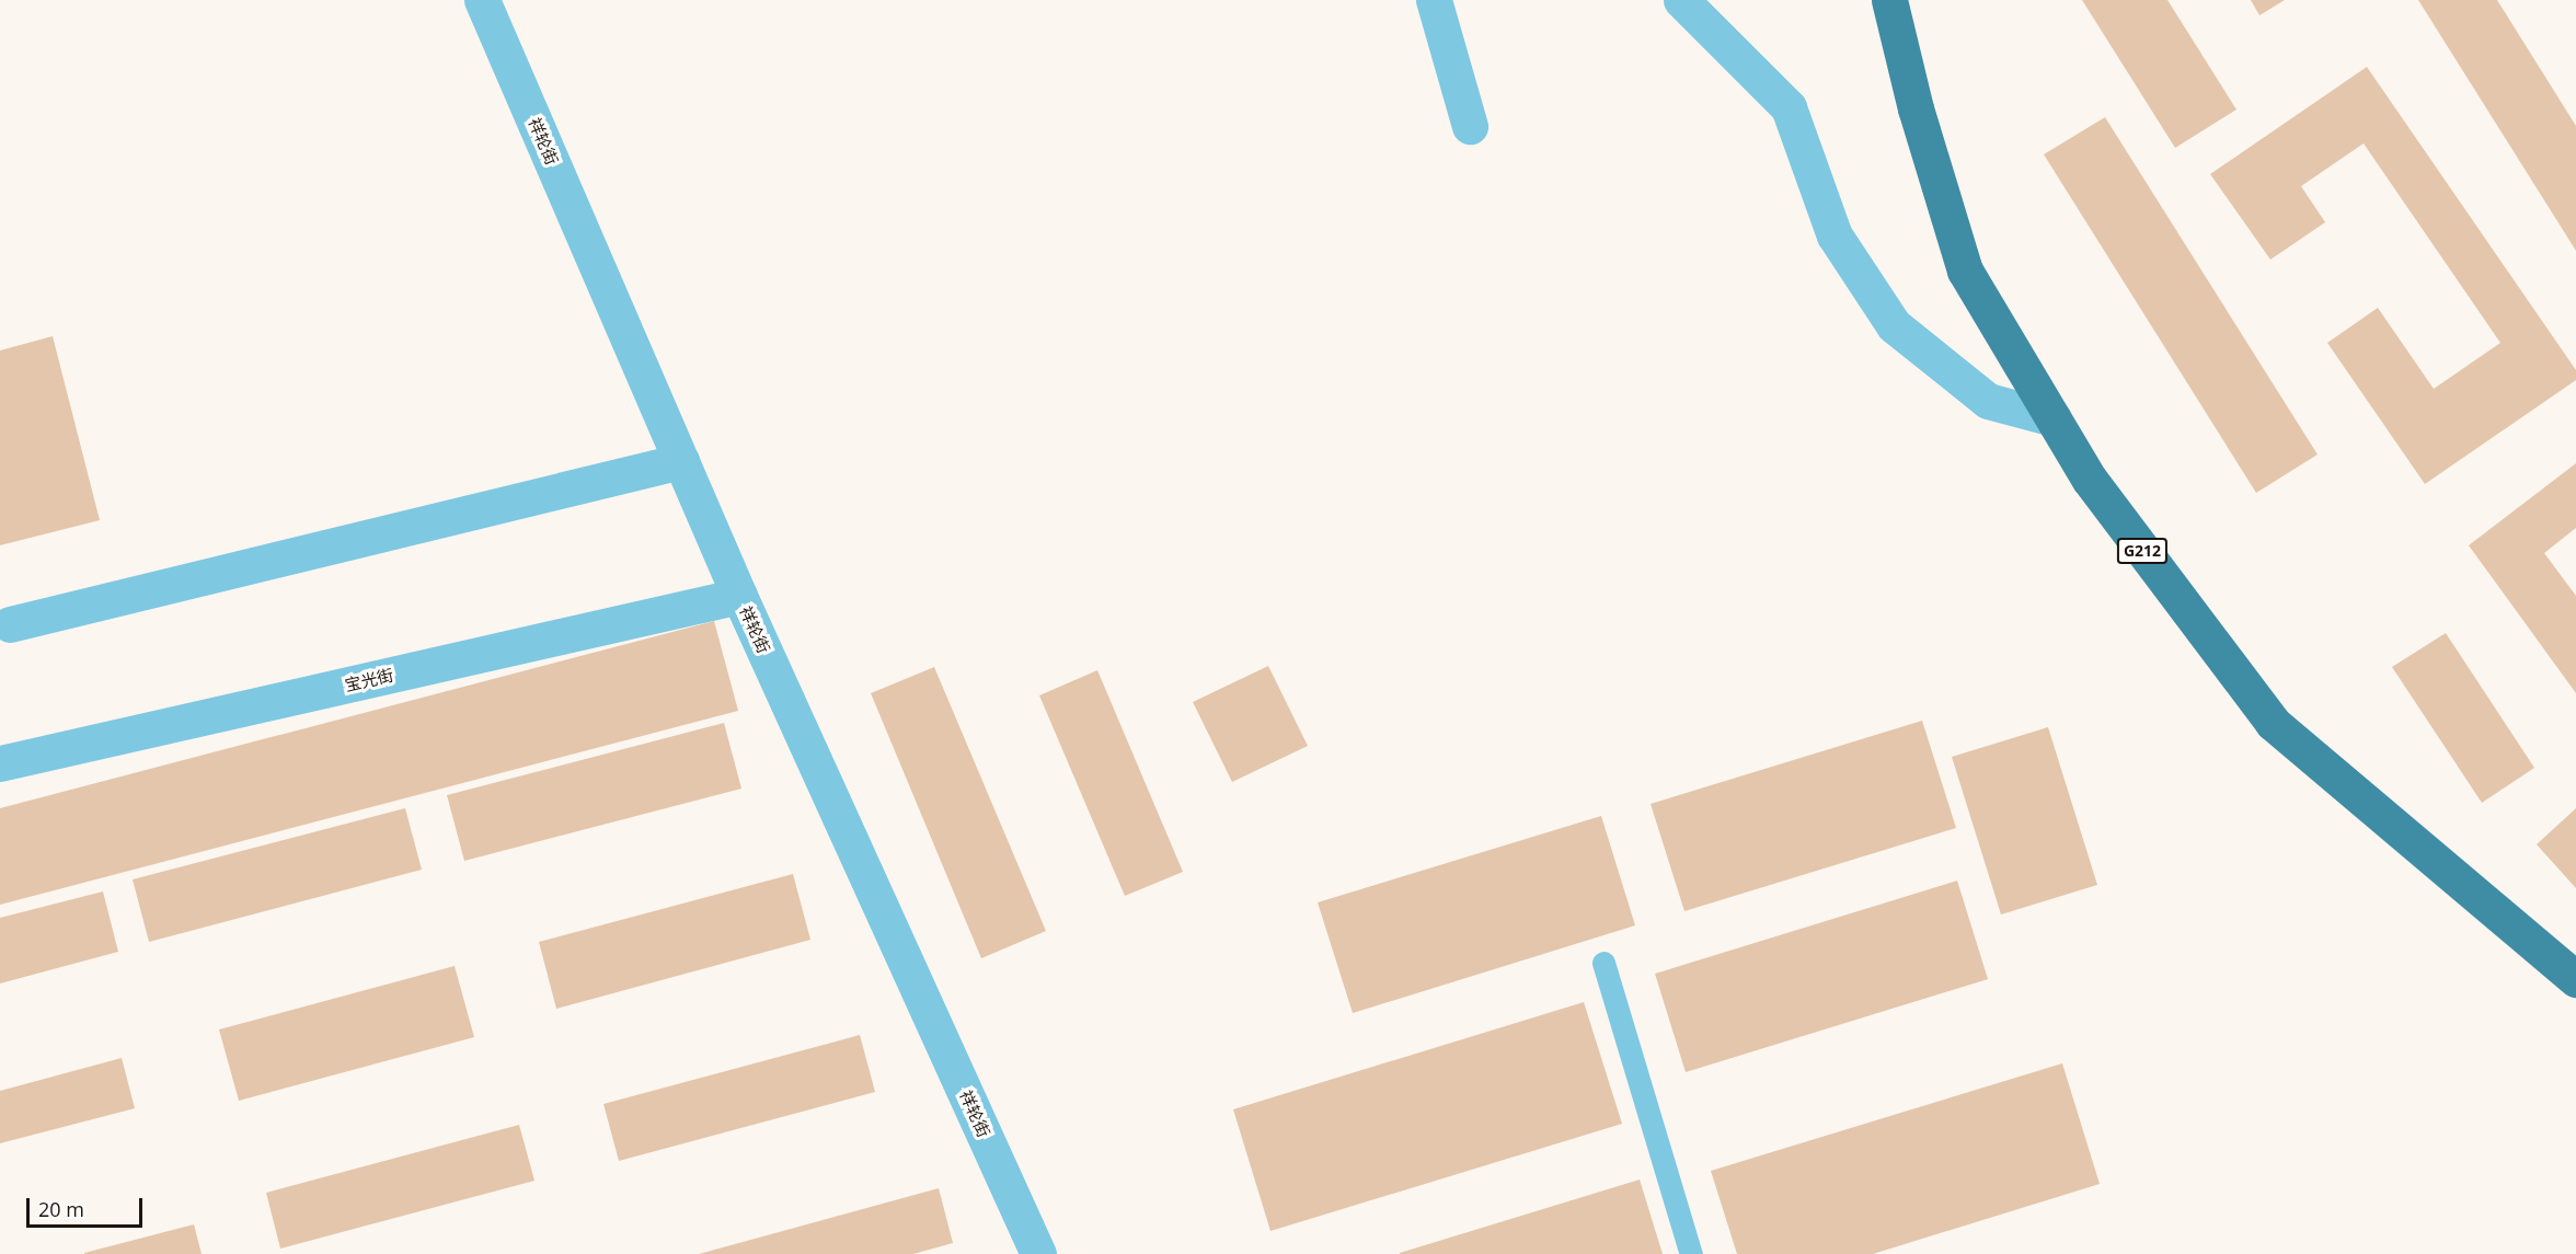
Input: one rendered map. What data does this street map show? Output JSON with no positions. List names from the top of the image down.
{
  "streets": {
    "highway": ["G212"],
    "street": ["祥轮街", "宝光街"]
  },
  "crossings": [
    ["祥轮街", "宝光街"]
  ],
  "scale_bar": "20 m"
}
